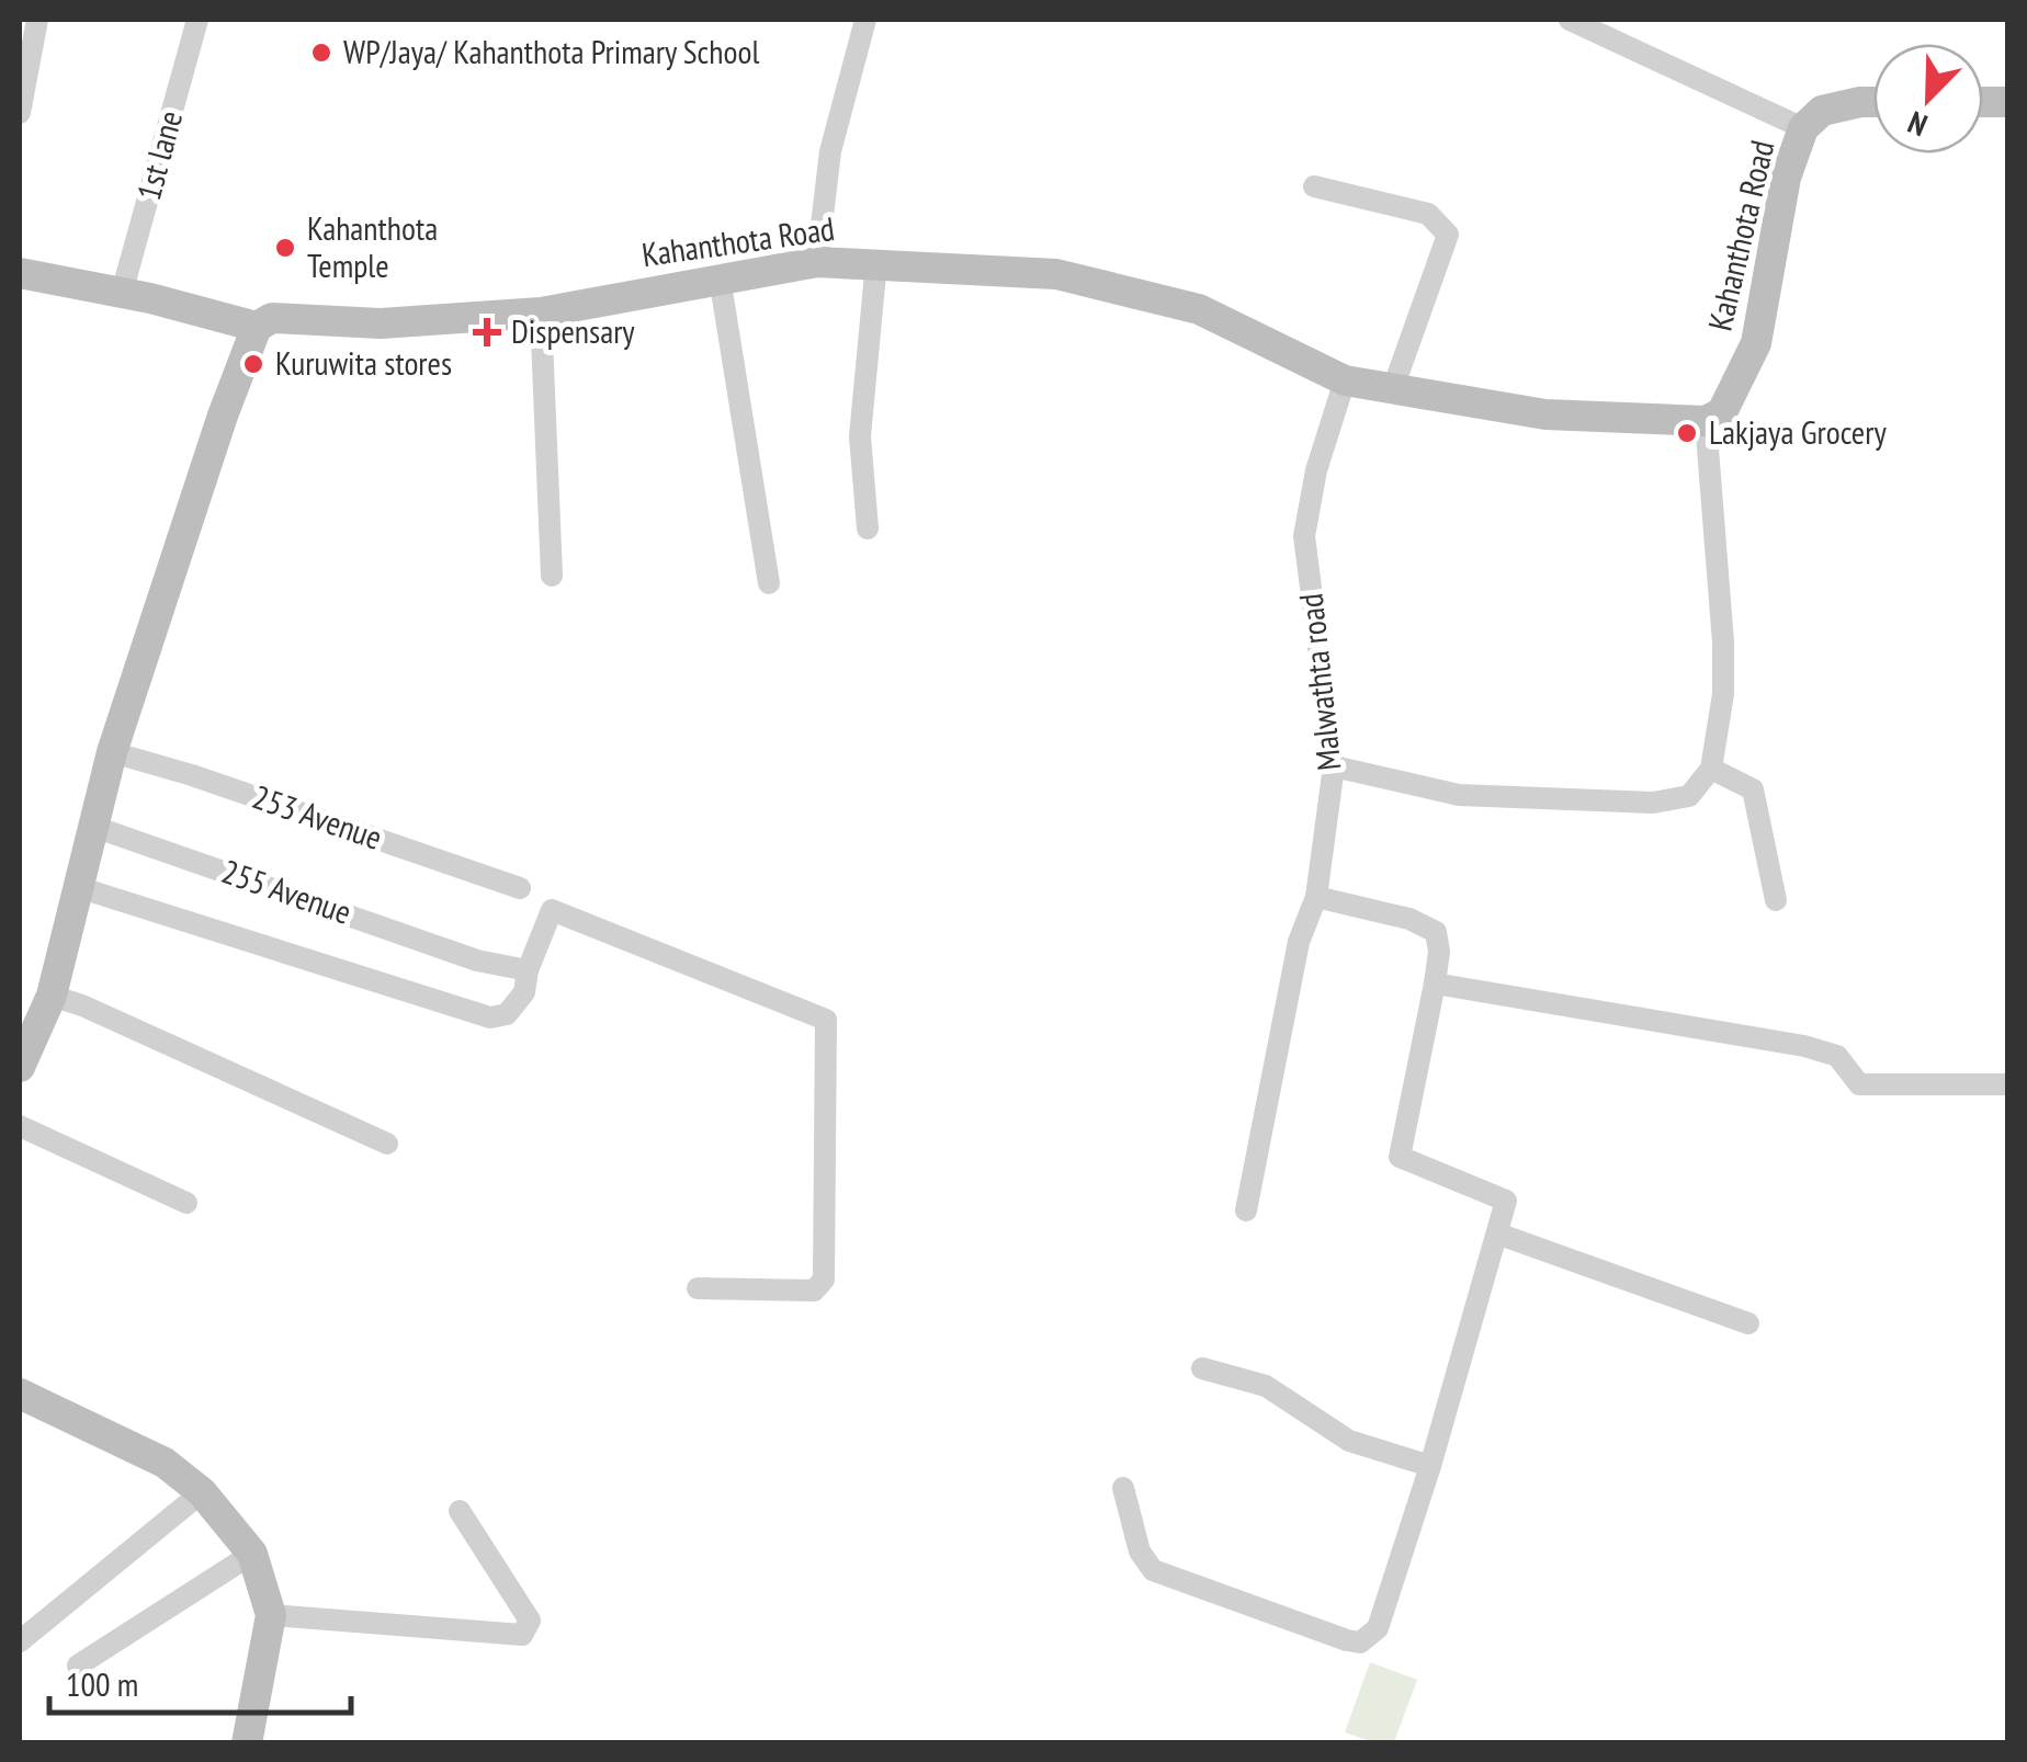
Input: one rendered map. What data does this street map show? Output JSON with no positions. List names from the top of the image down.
{
  "streets": {
    "main road": ["Kahanthota Road"],
    "street": [
      "1st lane",
      "Malwathta road",
      "253 Avenue",
      "255 Avenue"
    ]
  },
  "crossings": [
    ["Kahanthota Road", "Malwathta road"]
  ],
  "places": {
    "other": [
      "WP/Jaya/ Kahanthota Primary School",
      "Kahanthota Temple",
      "Kuruwita stores",
      "Lakjaya Grocery"
    ],
    "health": ["Dispensary"]
  },
  "scale_bar": "100 m",
  "north": "bottom left"
}
